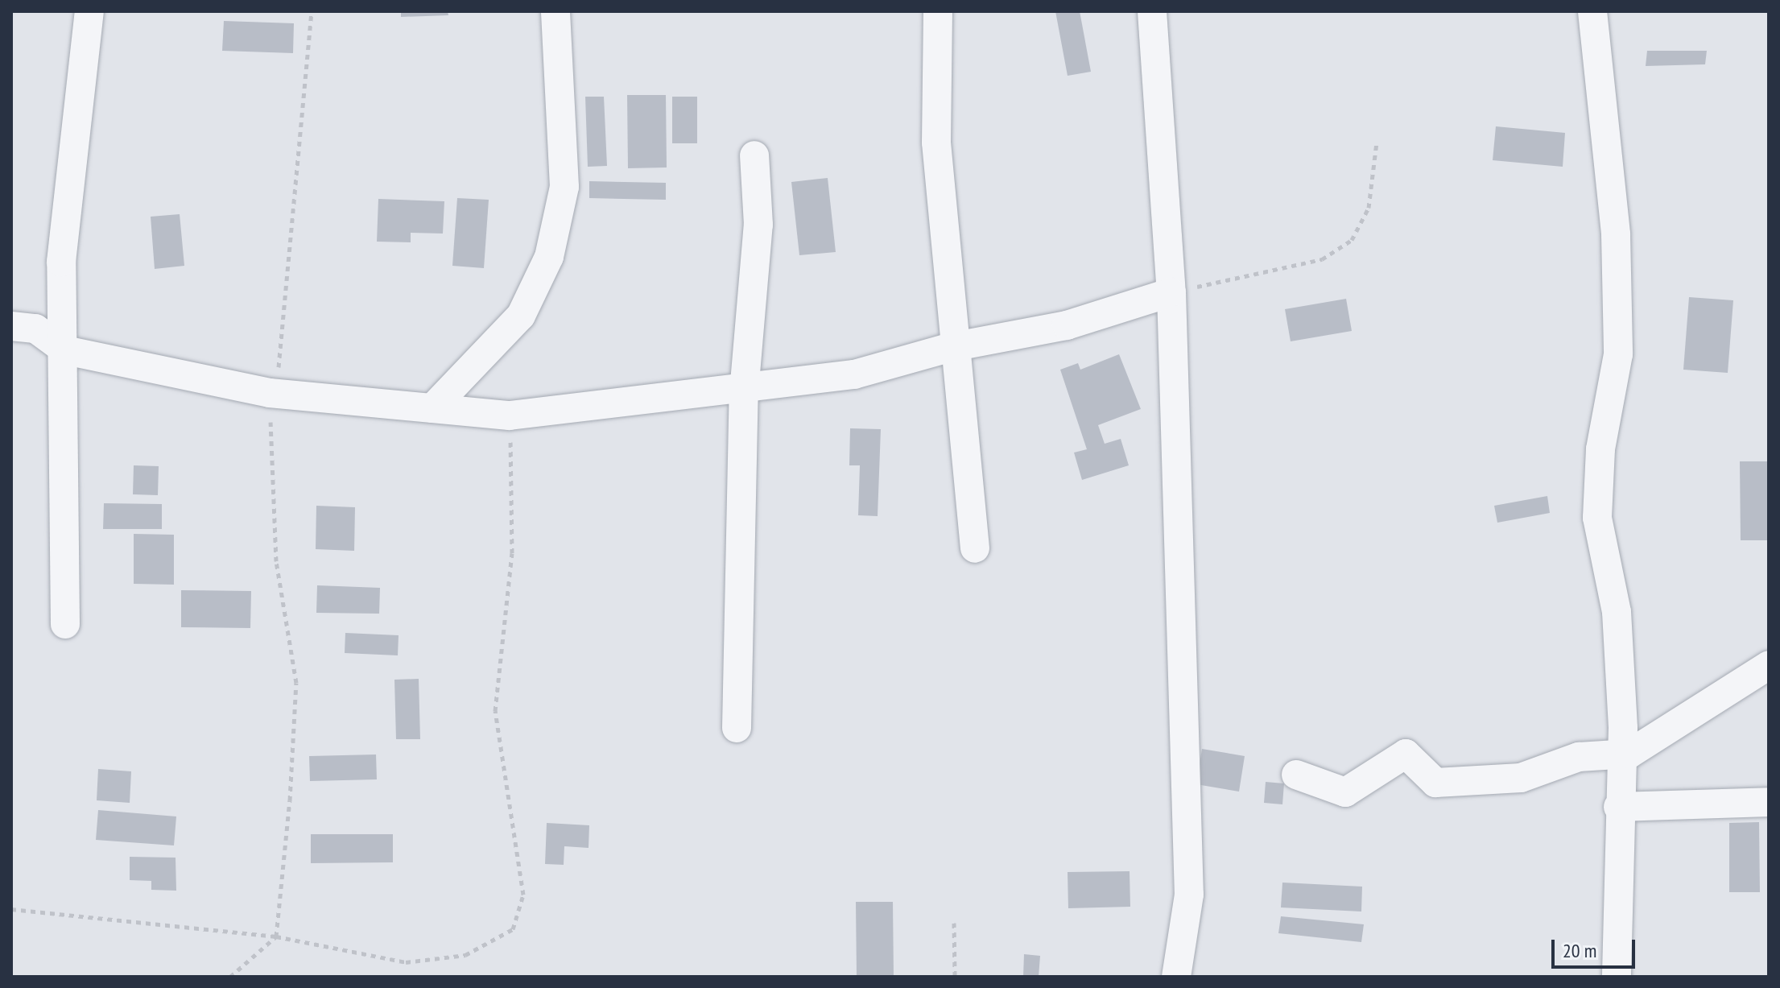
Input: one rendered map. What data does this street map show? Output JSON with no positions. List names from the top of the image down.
{
  "scale_bar": "20 m"
}
